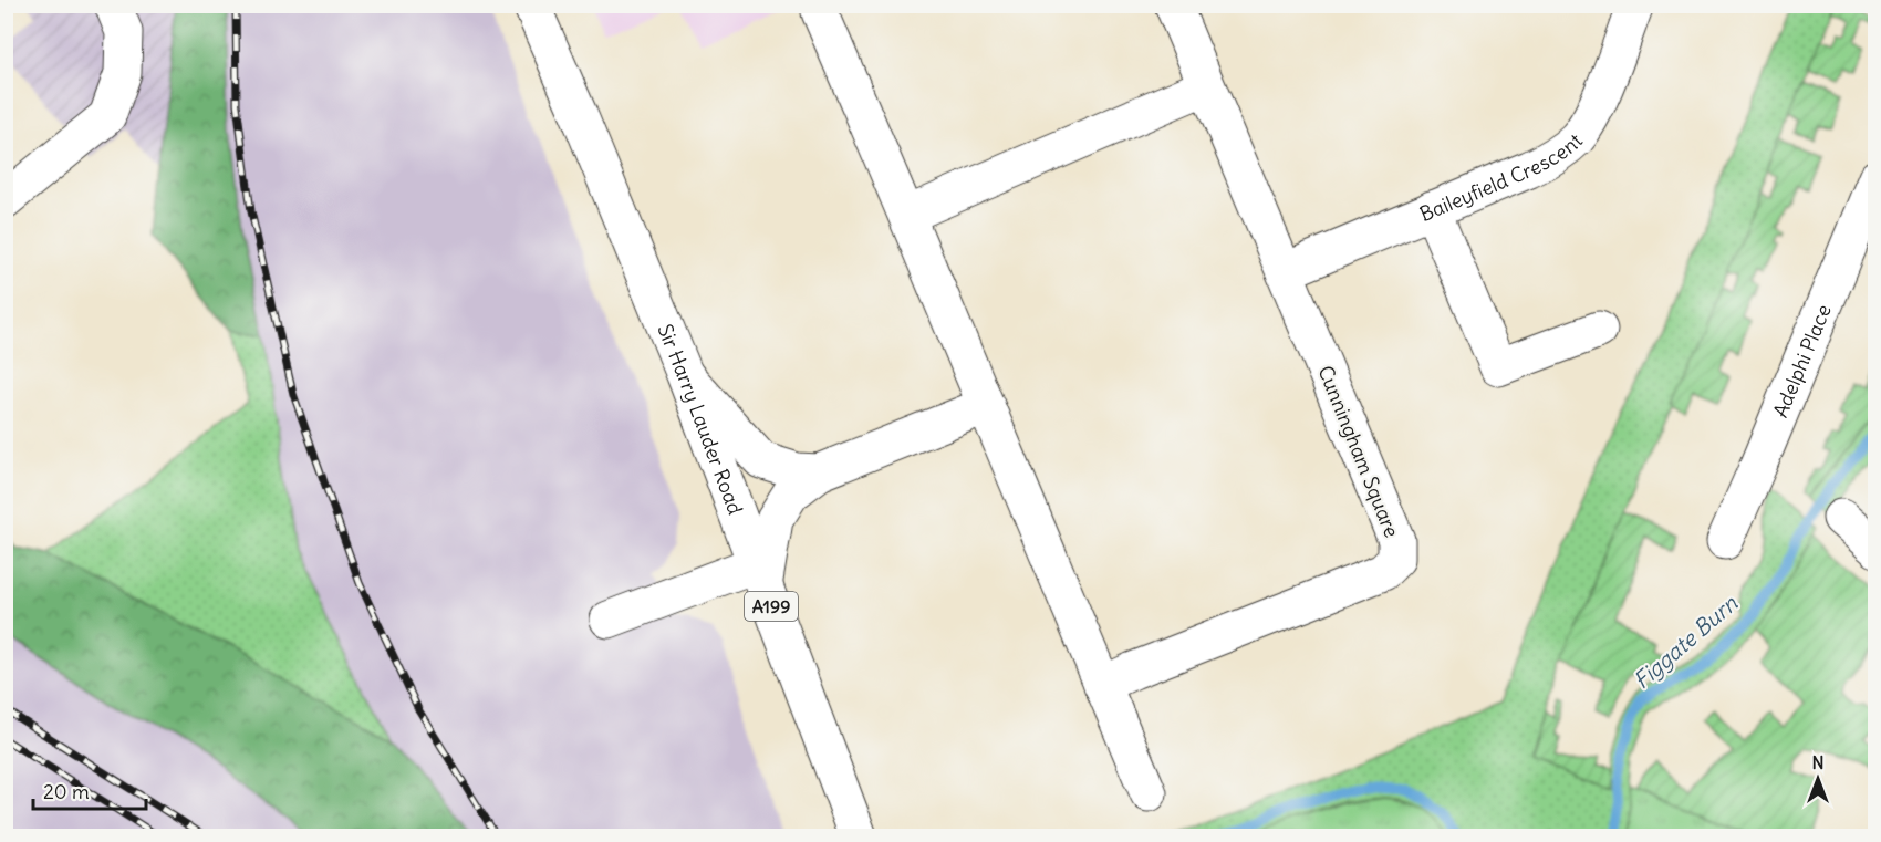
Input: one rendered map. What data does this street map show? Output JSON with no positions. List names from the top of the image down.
{
  "streets": {
    "street": [
      "Baileyfield Crescent",
      "Adelphi Place",
      "Sir Harry Lauder Road",
      "Cunningham Square",
      "A199"
    ]
  },
  "crossings": [
    ["Baileyfield Crescent", "Cunningham Square"]
  ],
  "water": ["Figgate Burn"],
  "scale_bar": "20 m",
  "north": "top"
}
